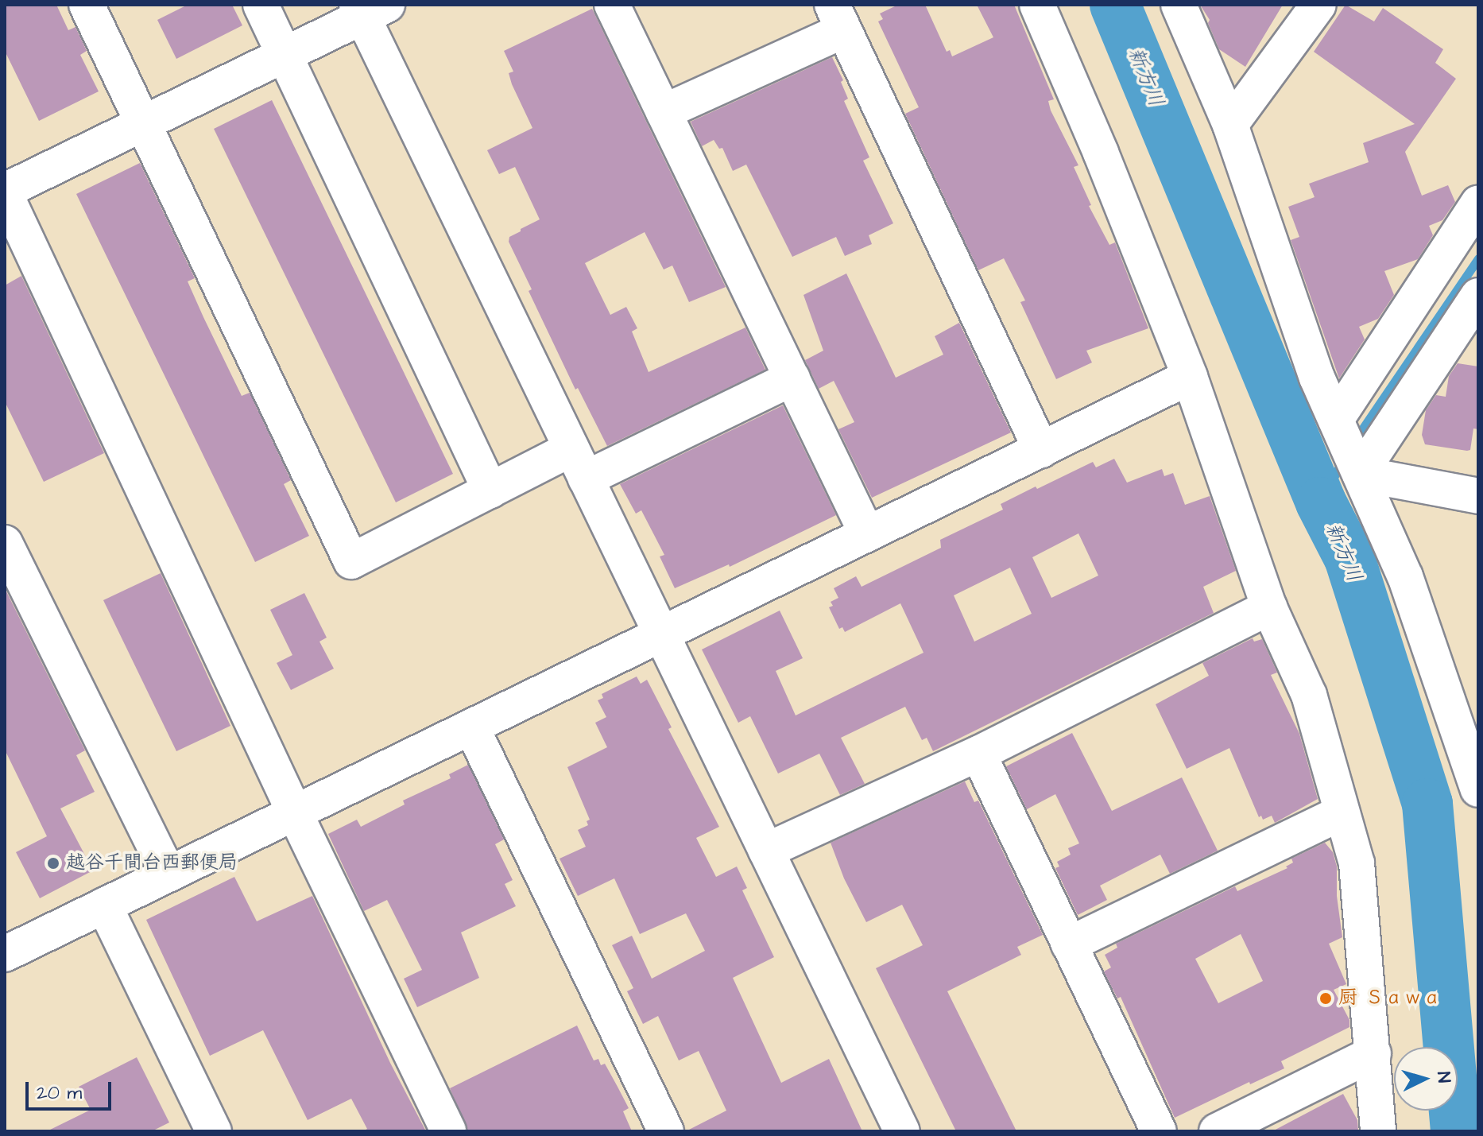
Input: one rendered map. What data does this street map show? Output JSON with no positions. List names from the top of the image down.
{
  "water": ["新方川"],
  "places": ["越谷千間台西郵便局", "厨 Ｓａｗａ"],
  "scale_bar": "20 m",
  "north": "right"
}
